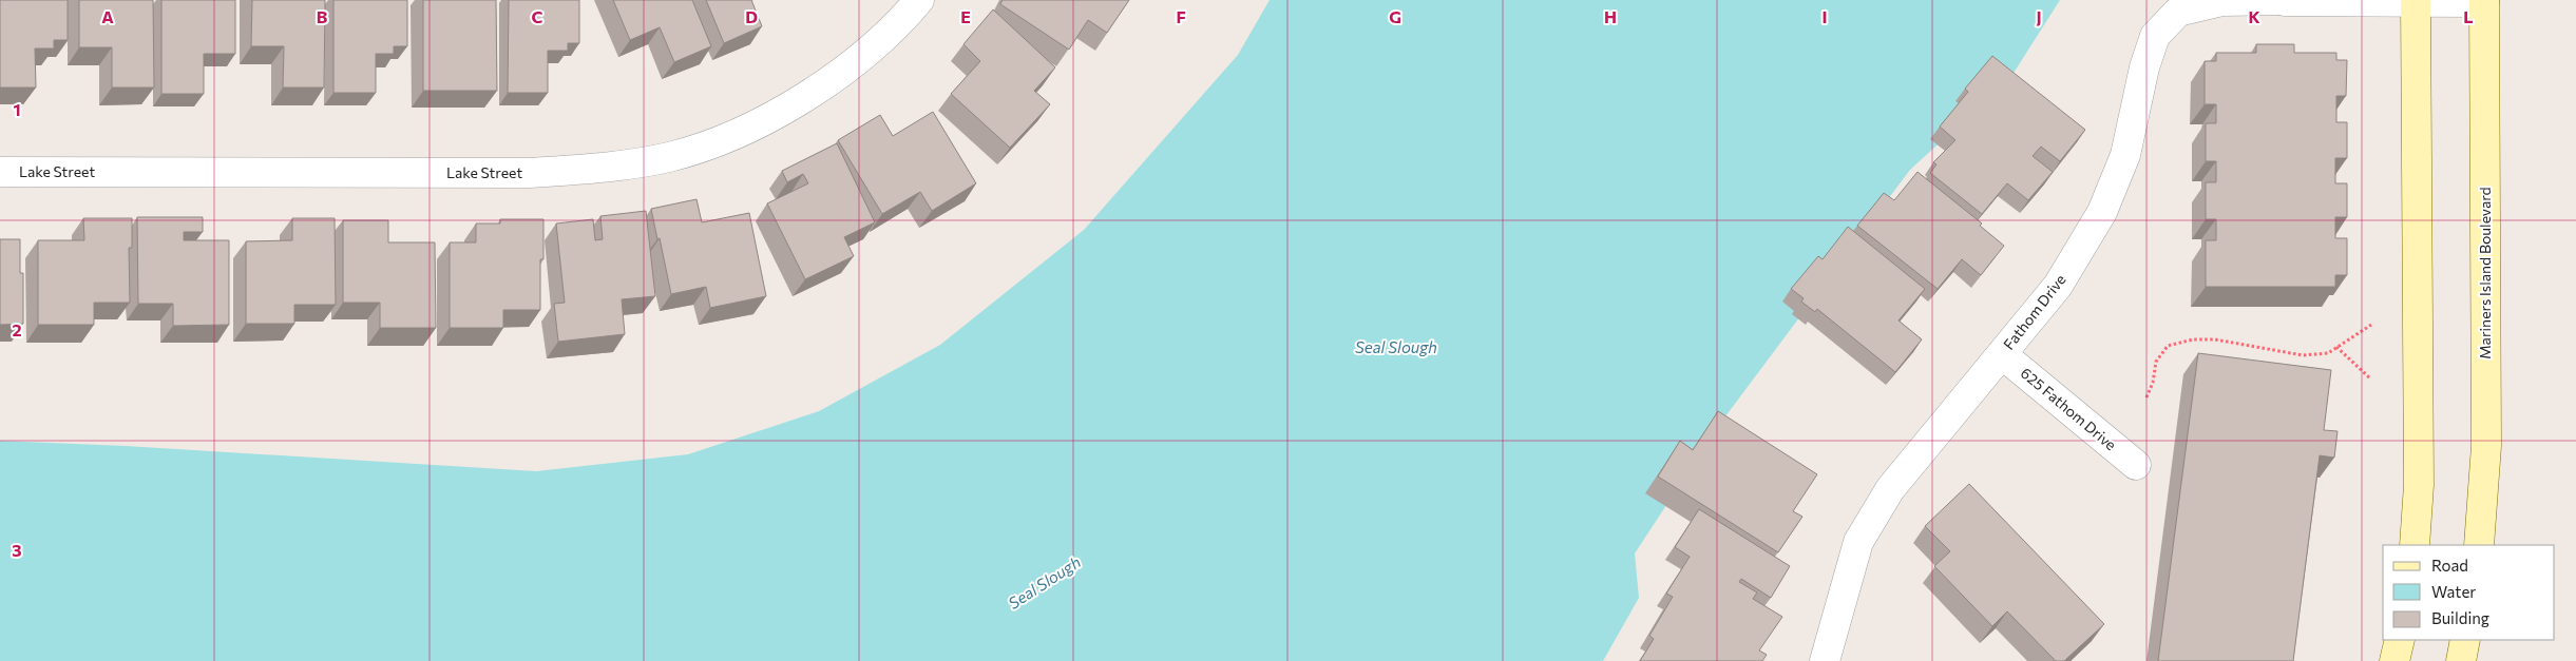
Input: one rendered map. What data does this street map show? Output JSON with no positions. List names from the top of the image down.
{
  "streets": {
    "main road": ["Mariners Island Boulevard"],
    "street": ["Lake Street", "Fathom Drive", "625 Fathom Drive"]
  },
  "crossings": [
    ["Mariners Island Boulevard", "Fathom Drive"],
    ["Fathom Drive", "625 Fathom Drive"]
  ],
  "water": ["Seal Slough"],
  "legend": ["Road", "Water", "Building"],
  "grid": {
    "columns": [
      "A",
      "B",
      "C",
      "D",
      "E",
      "F",
      "G",
      "H",
      "I",
      "J",
      "K",
      "L"
    ],
    "rows": ["1", "2", "3"]
  }
}
